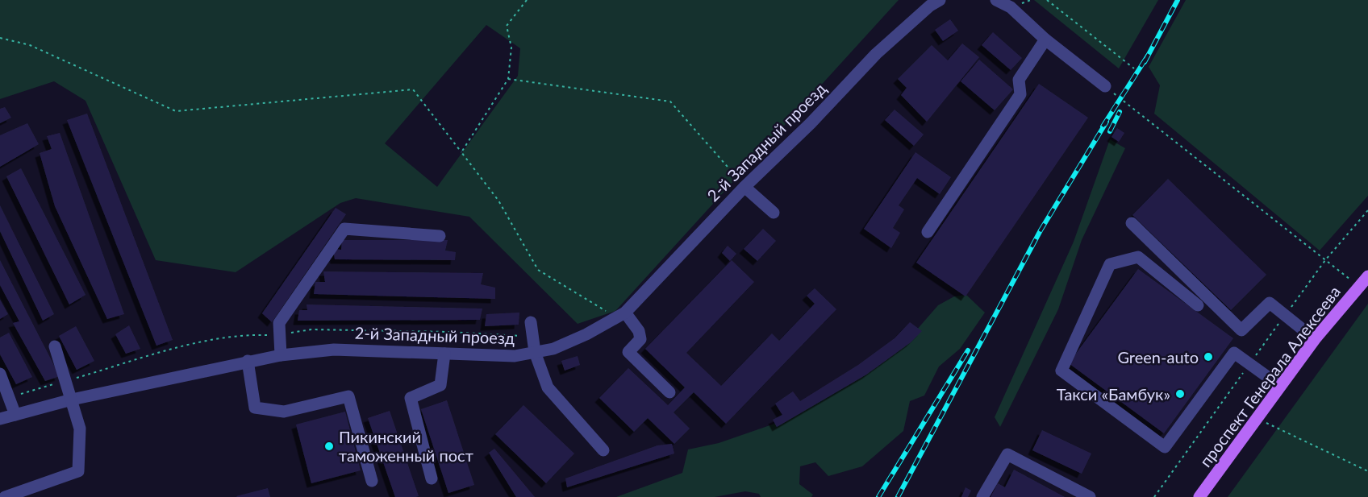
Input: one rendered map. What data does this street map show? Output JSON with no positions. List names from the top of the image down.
{
  "streets": {
    "main road": ["проспект Генерала Алексеева"],
    "street": ["2-й Западный проезд"]
  },
  "places": ["Green-auto", "Такси «Бамбук»", "Пикинский таможенный пост"]
}
